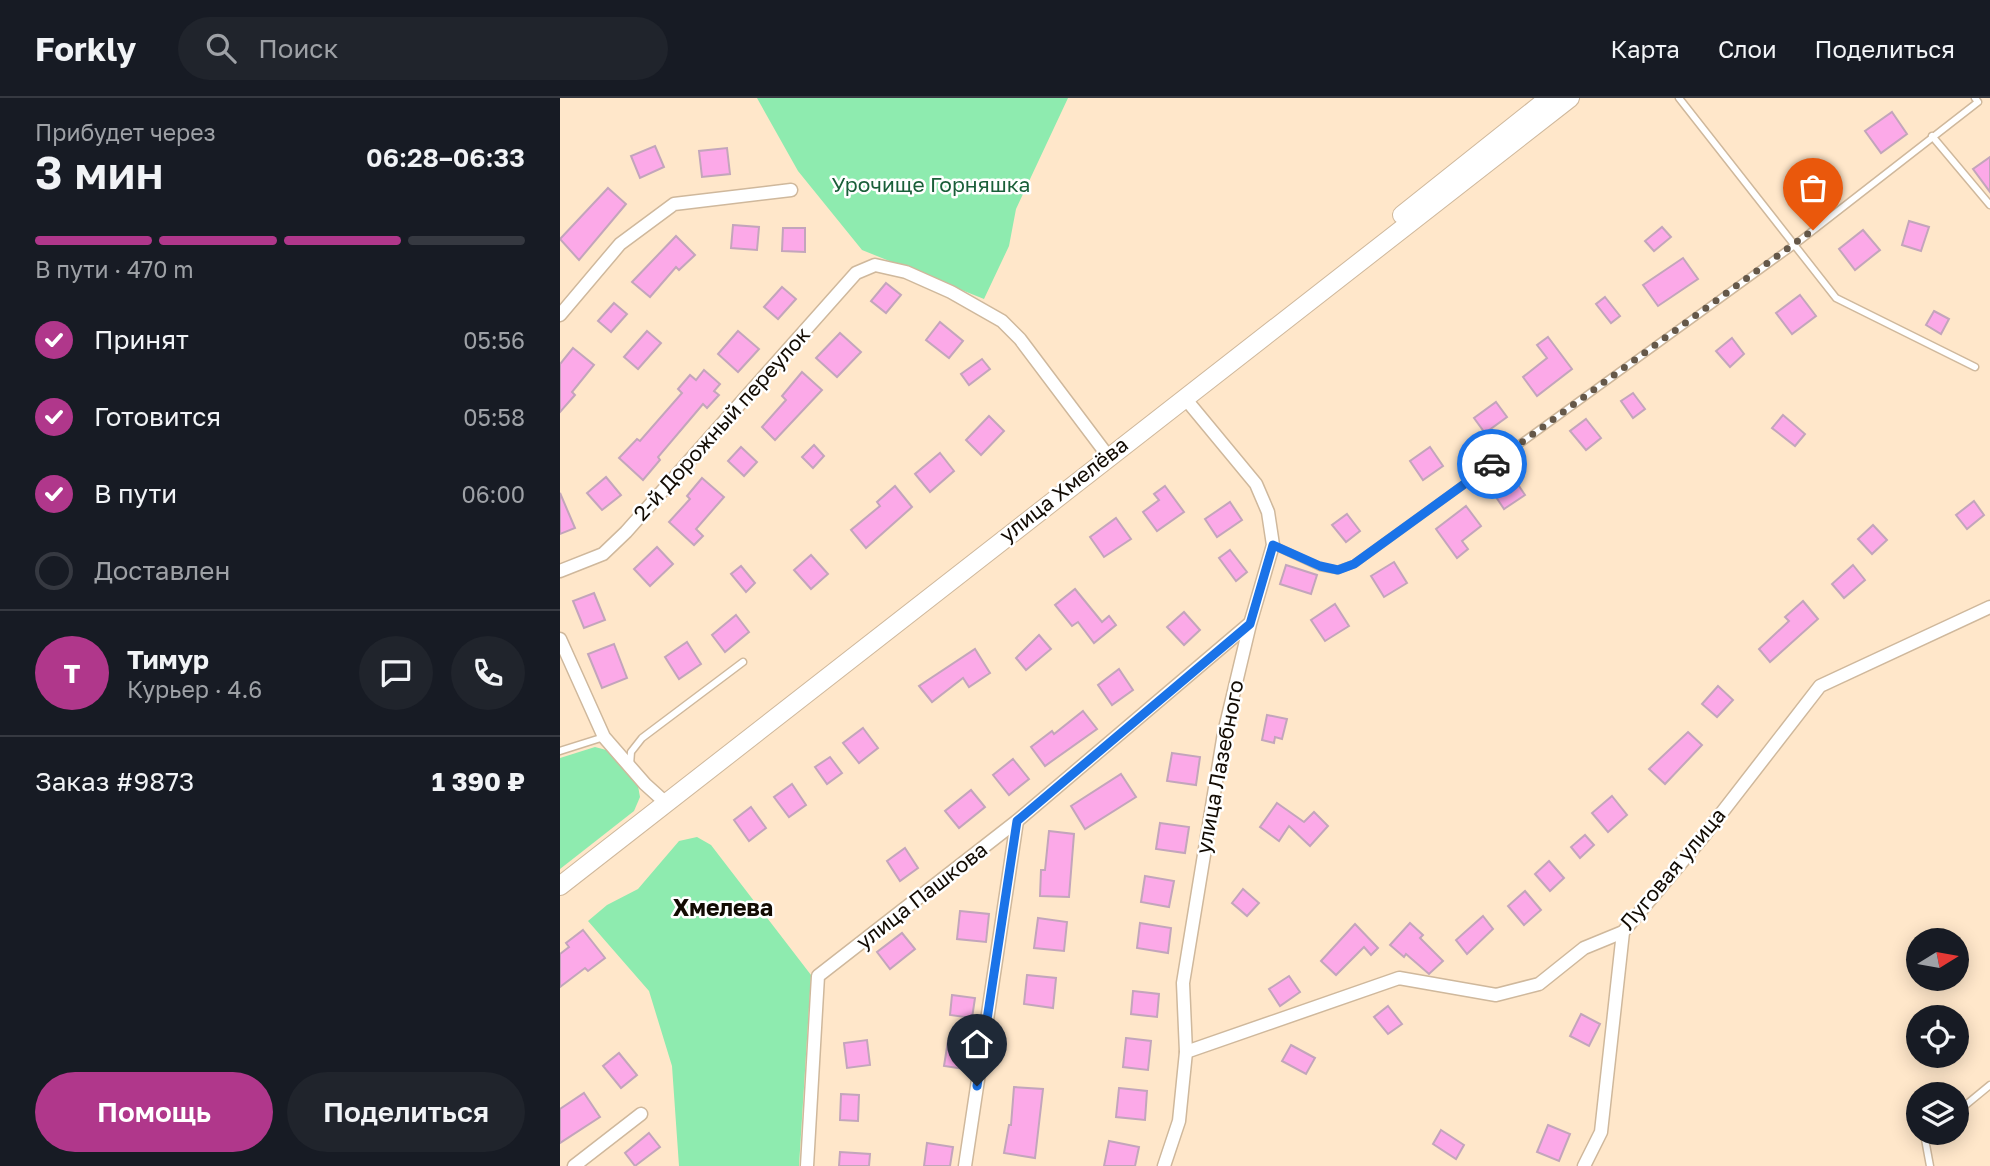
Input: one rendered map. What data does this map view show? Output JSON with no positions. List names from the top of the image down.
{
  "streets": {
    "main road": ["улица Хмелёва"],
    "street": [
      "2-й Дорожный переулок",
      "улица Лазебного",
      "Луговая улица",
      "улица Пашкова"
    ]
  },
  "crossings": [
    ["2-й Дорожный переулок", "улица Хмелёва"],
    ["улица Хмелёва", "улица Лазебного"],
    ["улица Лазебного", "Луговая улица"],
    ["улица Лазебного", "улица Пашкова"]
  ],
  "districts": ["Хмелева"],
  "parks": ["Урочище Горняшка"],
  "north": "right",
  "page": {
    "header": "Forkly",
    "search": "Поиск",
    "nav": ["Карта", "Слои", "Поделиться"],
    "heading": ["3 мин", "Прибудет через", "06:28–06:33"],
    "panel": [
      "Тимур",
      "Курьер · 4.6",
      "Заказ #9873",
      "1 390 ₽"
    ],
    "bar": "В пути · 470 m",
    "list": [
      ["Принят", "05:56"],
      ["Готовится", "05:58"],
      ["В пути", "06:00"],
      "Доставлен"
    ],
    "round": "Т",
    "buttons": ["Помощь", "Поделиться"]
  }
}
